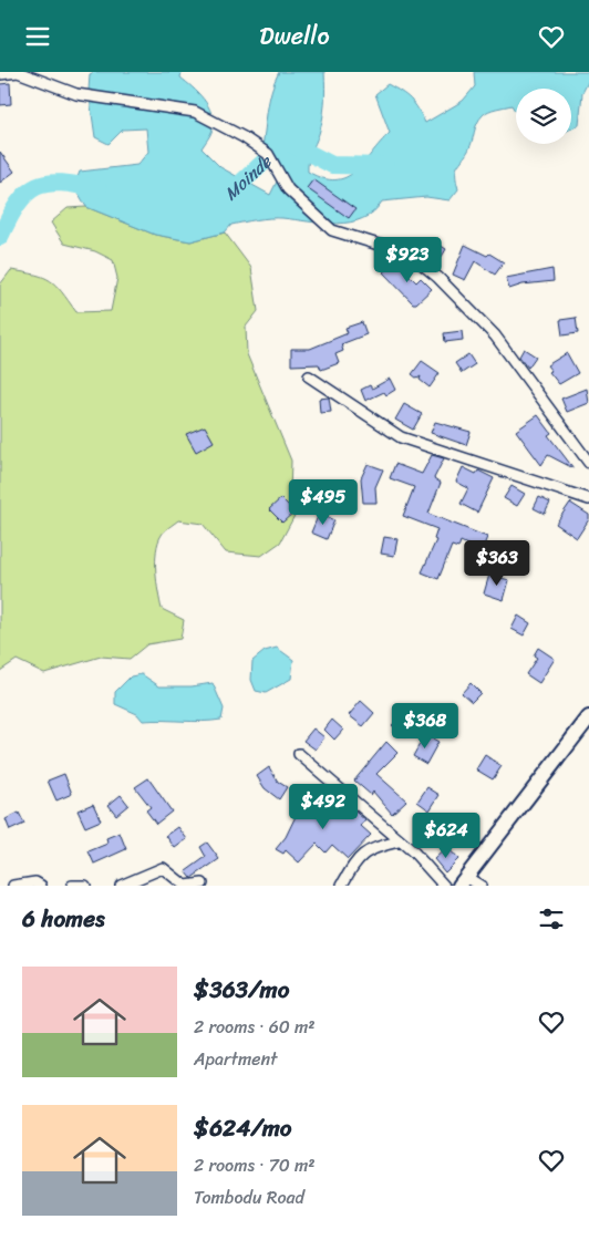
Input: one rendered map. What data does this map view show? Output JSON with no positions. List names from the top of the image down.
{
  "water": ["Moinde"],
  "page": {
    "header": "Dwello",
    "price": [
      "$923",
      "$495",
      "$363",
      "$368",
      "$492",
      "$624"
    ],
    "heading": "6 homes",
    "list": [
      {
        "name": "$363/mo",
        "note": "2 rooms · 60 m² · Apartment"
      },
      {
        "name": "$624/mo",
        "note": "2 rooms · 70 m² · Tombodu Road"
      }
    ]
  }
}
